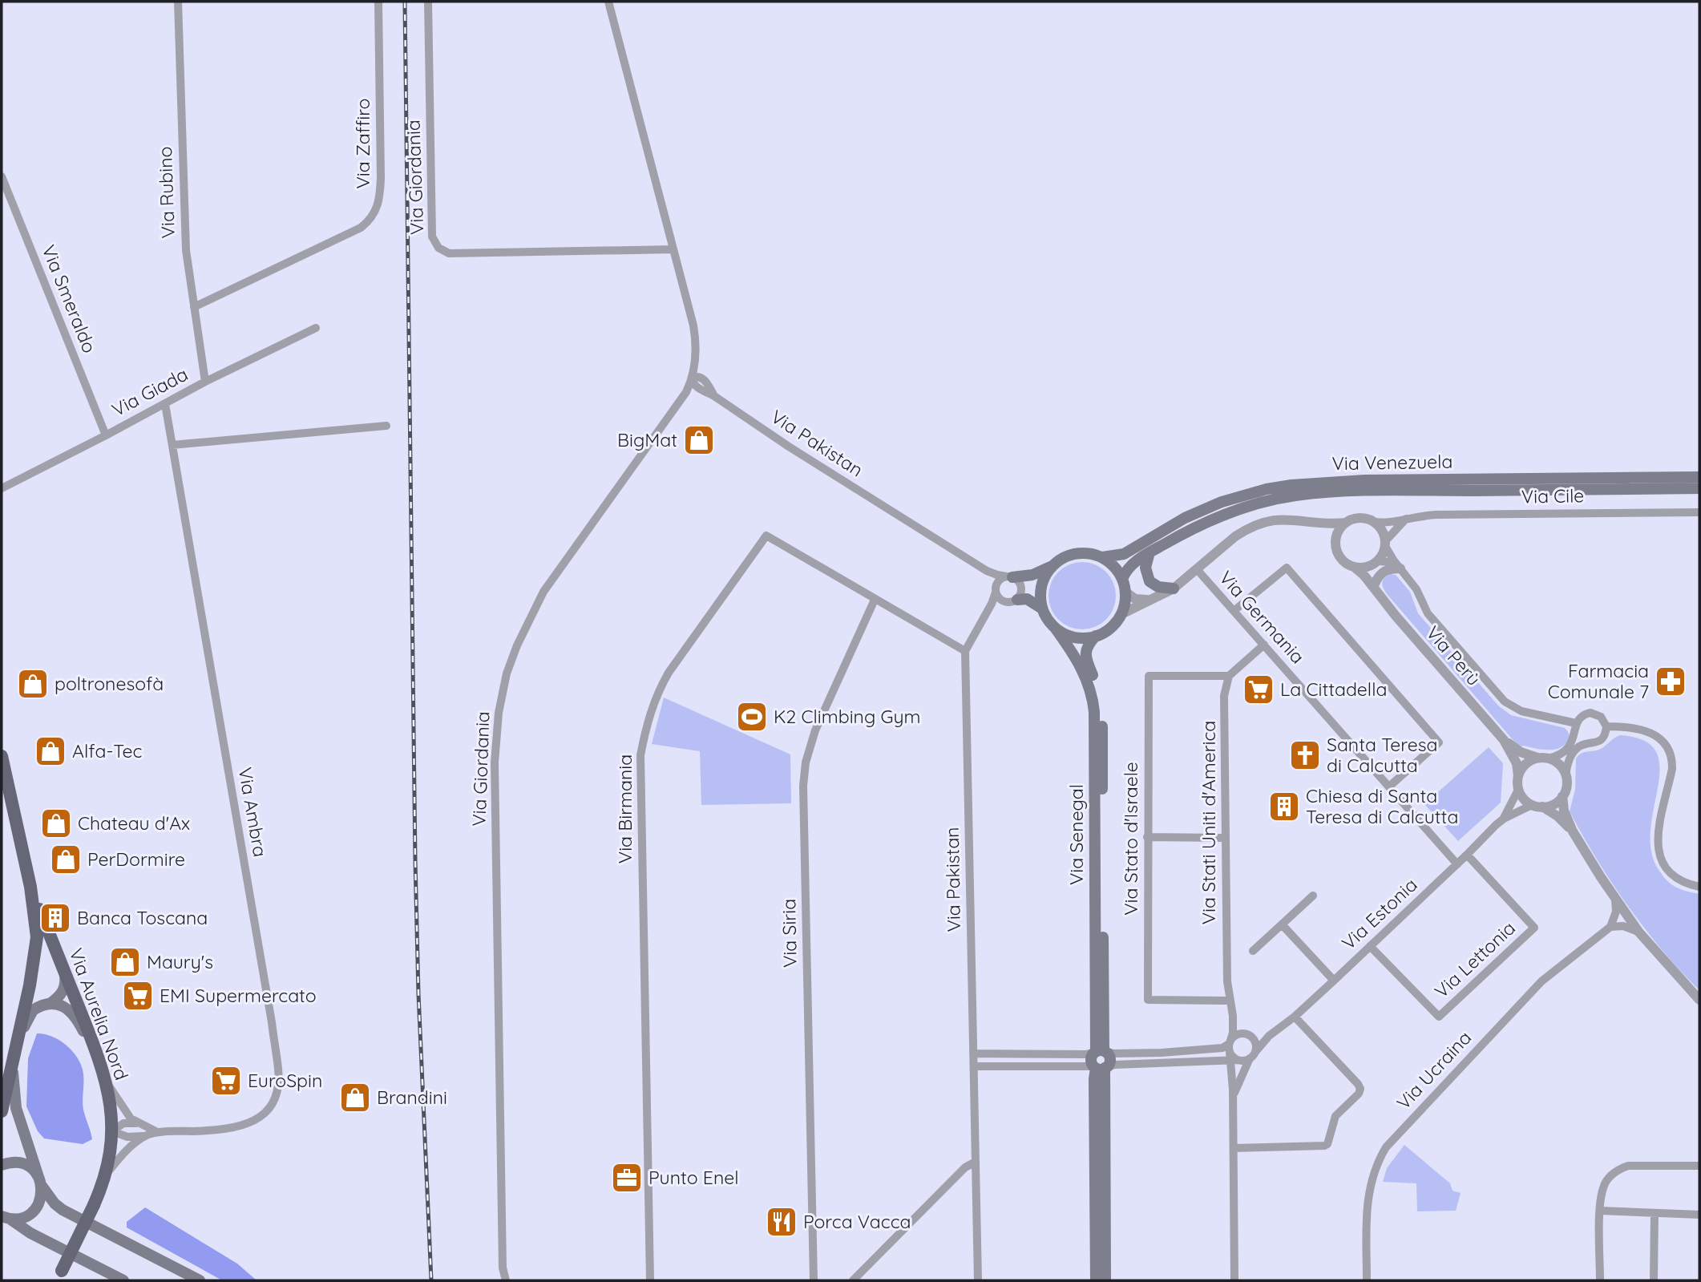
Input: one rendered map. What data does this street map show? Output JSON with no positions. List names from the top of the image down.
{
  "streets": {
    "main road": ["Via Venezuela", "Via Senegal", "Via Aurelia Nord"],
    "street": [
      "Via Zaffiro",
      "Via Giordania",
      "Via Rubino",
      "Via Smeraldo",
      "Via Giada",
      "Via Pakistan",
      "Via Cile",
      "Via Germania",
      "Via Perù",
      "Via Birmania",
      "Via Ambra",
      "Via Stati Uniti d'America",
      "Via Stato d'Israele",
      "Via Estonia",
      "Via Siria",
      "Via Lettonia",
      "Via Ucraina"
    ]
  },
  "crossings": [
    ["Via Zaffiro", "Via Rubino"],
    ["Via Giordania", "Via Pakistan"],
    ["Via Rubino", "Via Giada"],
    ["Via Smeraldo", "Via Giada"],
    ["Via Giada", "Via Ambra"],
    ["Via Pakistan", "Via Venezuela"],
    ["Via Pakistan", "Via Birmania"],
    ["Via Venezuela", "Via Senegal"],
    ["Via Cile", "Via Perù"],
    ["Via Germania", "Via Estonia"],
    ["Via Perù", "Via Estonia"],
    ["Via Birmania", "Via Siria"],
    ["Via Stati Uniti d'America", "Via Stato d'Israele"],
    ["Via Stati Uniti d'America", "Via Estonia"],
    ["Via Estonia", "Via Lettonia"]
  ],
  "places": {
    "shop": [
      "BigMat",
      "poltronesofà",
      "Alfa-Tec",
      "Chateau d'Ax",
      "PerDormire",
      "Maury's",
      "Brandini"
    ],
    "pharmacy": ["Farmacia Comunale 7"],
    "supermarket": ["La Cittadella", "EMI Supermercato", "EuroSpin"],
    "sports": ["K2 Climbing Gym"],
    "church": ["Santa Teresa di Calcutta"],
    "building": ["Chiesa di Santa Teresa di Calcutta", "Banca Toscana"],
    "office": ["Punto Enel"],
    "restaurant": ["Porca Vacca"]
  }
}
